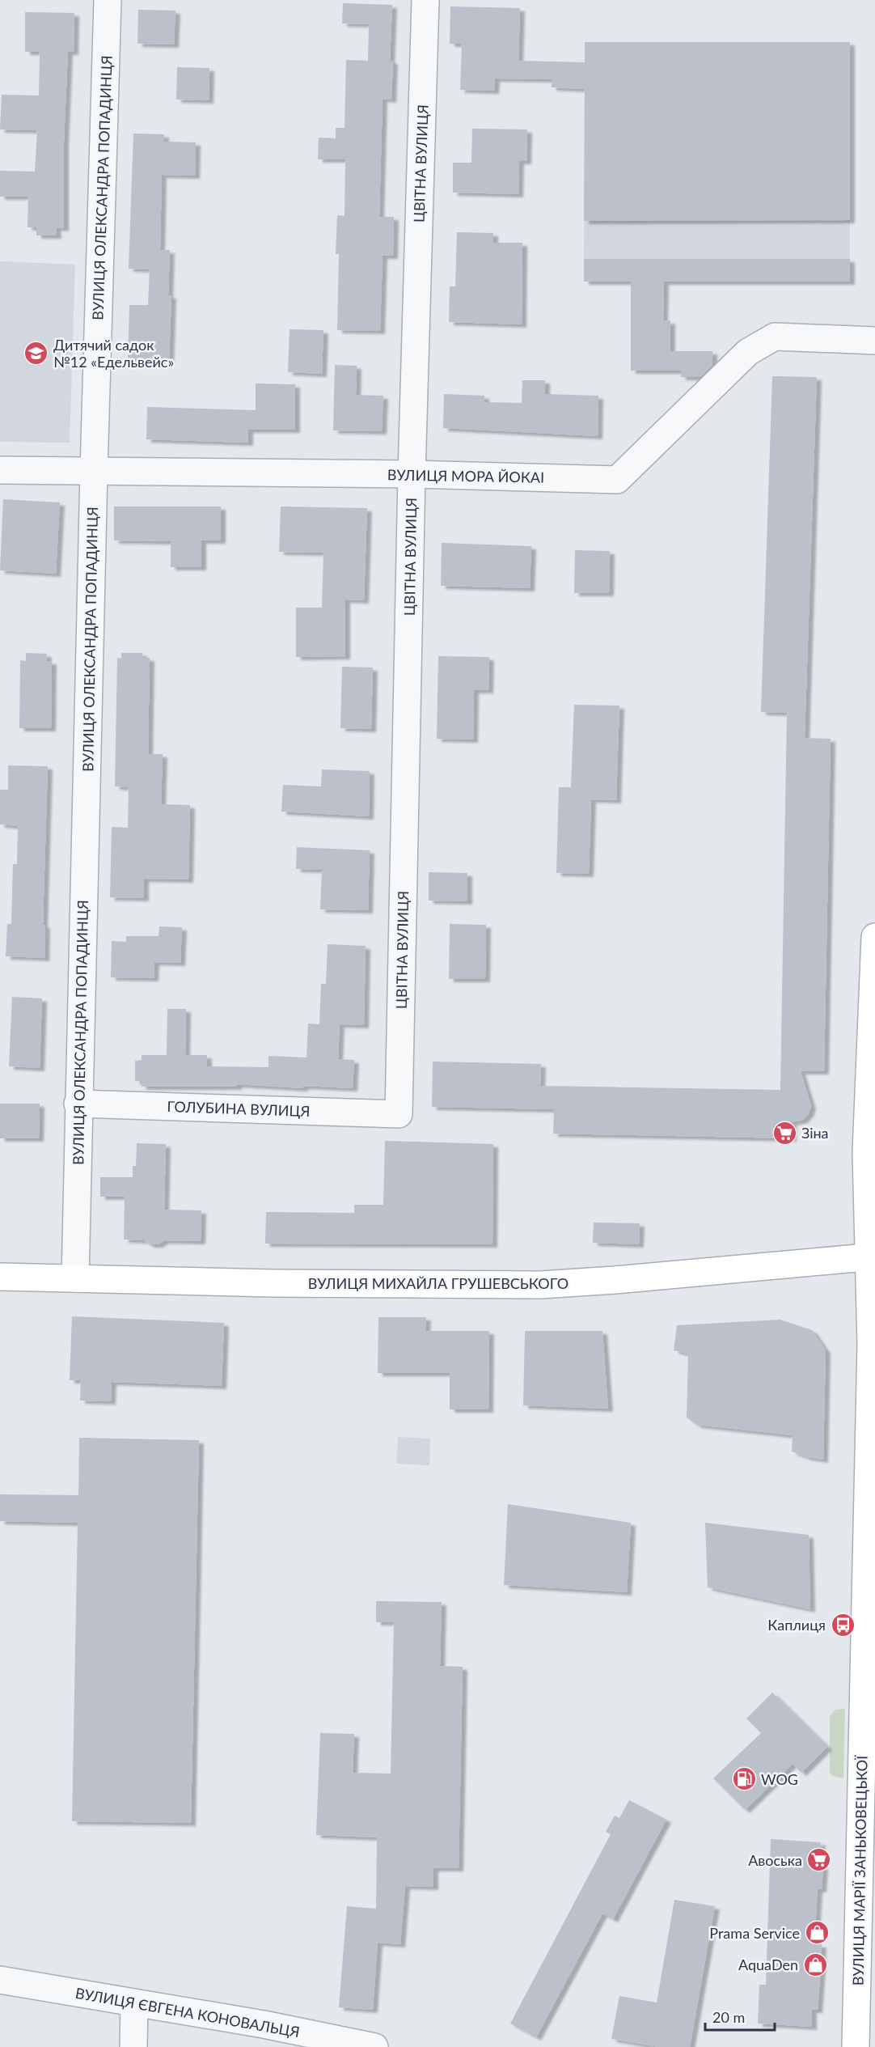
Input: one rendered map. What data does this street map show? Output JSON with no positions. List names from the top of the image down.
{
  "streets": {
    "street": [
      "ЦВІТНА ВУЛИЦЯ",
      "ВУЛИЦЯ ОЛЕКСАНДРА ПОПАДИНЦЯ",
      "ВУЛИЦЯ МОРА ЙОКАІ",
      "ГОЛУБИНА ВУЛИЦЯ",
      "ВУЛИЦЯ МИХАЙЛА ГРУШЕВСЬКОГО",
      "ВУЛИЦЯ МАРІЇ ЗАНЬКОВЕЦЬКОЇ",
      "ВУЛИЦЯ ЄВГЕНА КОНОВАЛЬЦЯ"
    ]
  },
  "crossings": [
    ["ЦВІТНА ВУЛИЦЯ", "ВУЛИЦЯ МОРА ЙОКАІ"],
    ["ЦВІТНА ВУЛИЦЯ", "ГОЛУБИНА ВУЛИЦЯ"],
    ["ВУЛИЦЯ ОЛЕКСАНДРА ПОПАДИНЦЯ", "ВУЛИЦЯ МОРА ЙОКАІ"],
    ["ВУЛИЦЯ ОЛЕКСАНДРА ПОПАДИНЦЯ", "ГОЛУБИНА ВУЛИЦЯ"],
    ["ВУЛИЦЯ ОЛЕКСАНДРА ПОПАДИНЦЯ", "ВУЛИЦЯ МИХАЙЛА ГРУШЕВСЬКОГО"],
    ["ВУЛИЦЯ МИХАЙЛА ГРУШЕВСЬКОГО", "ВУЛИЦЯ МАРІЇ ЗАНЬКОВЕЦЬКОЇ"]
  ],
  "places": {
    "school or university": ["Дитячий садок №12 «Едельвейс»"],
    "supermarket": ["Зіна", "Авоська"],
    "bus stop": ["Каплиця"],
    "fuel station": ["WOG"],
    "shop": ["Prama Service", "AquaDen"]
  },
  "scale_bar": "20 m"
}
